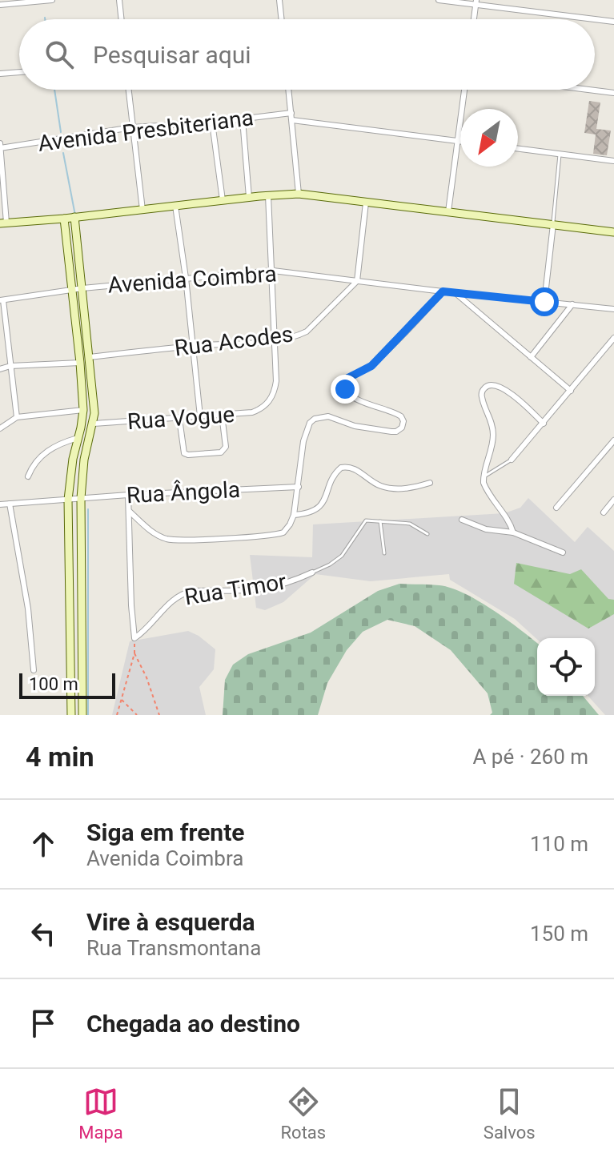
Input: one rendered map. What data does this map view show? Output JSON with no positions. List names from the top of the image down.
{
  "streets": {
    "street": [
      "Avenida Presbiteriana",
      "Avenida Coimbra",
      "Rua Acodes",
      "Rua Vogue",
      "Rua Ângola",
      "Rua Timor"
    ]
  },
  "crossings": [
    ["Avenida Coimbra", "Rua Acodes"],
    ["Rua Acodes", "Rua Vogue"]
  ],
  "scale_bar": "100 m",
  "north": "bottom left",
  "page": {
    "search": "Pesquisar aqui",
    "scale": "100 m",
    "heading": ["4 min", "A pé · 260 m"],
    "list": [
      ["Siga em frente", "Avenida Coimbra", "110 m"],
      ["Vire à esquerda", "Rua Transmontana", "150 m"],
      "Chegada ao destino"
    ],
    "nav": ["Mapa", "Rotas", "Salvos"]
  }
}
